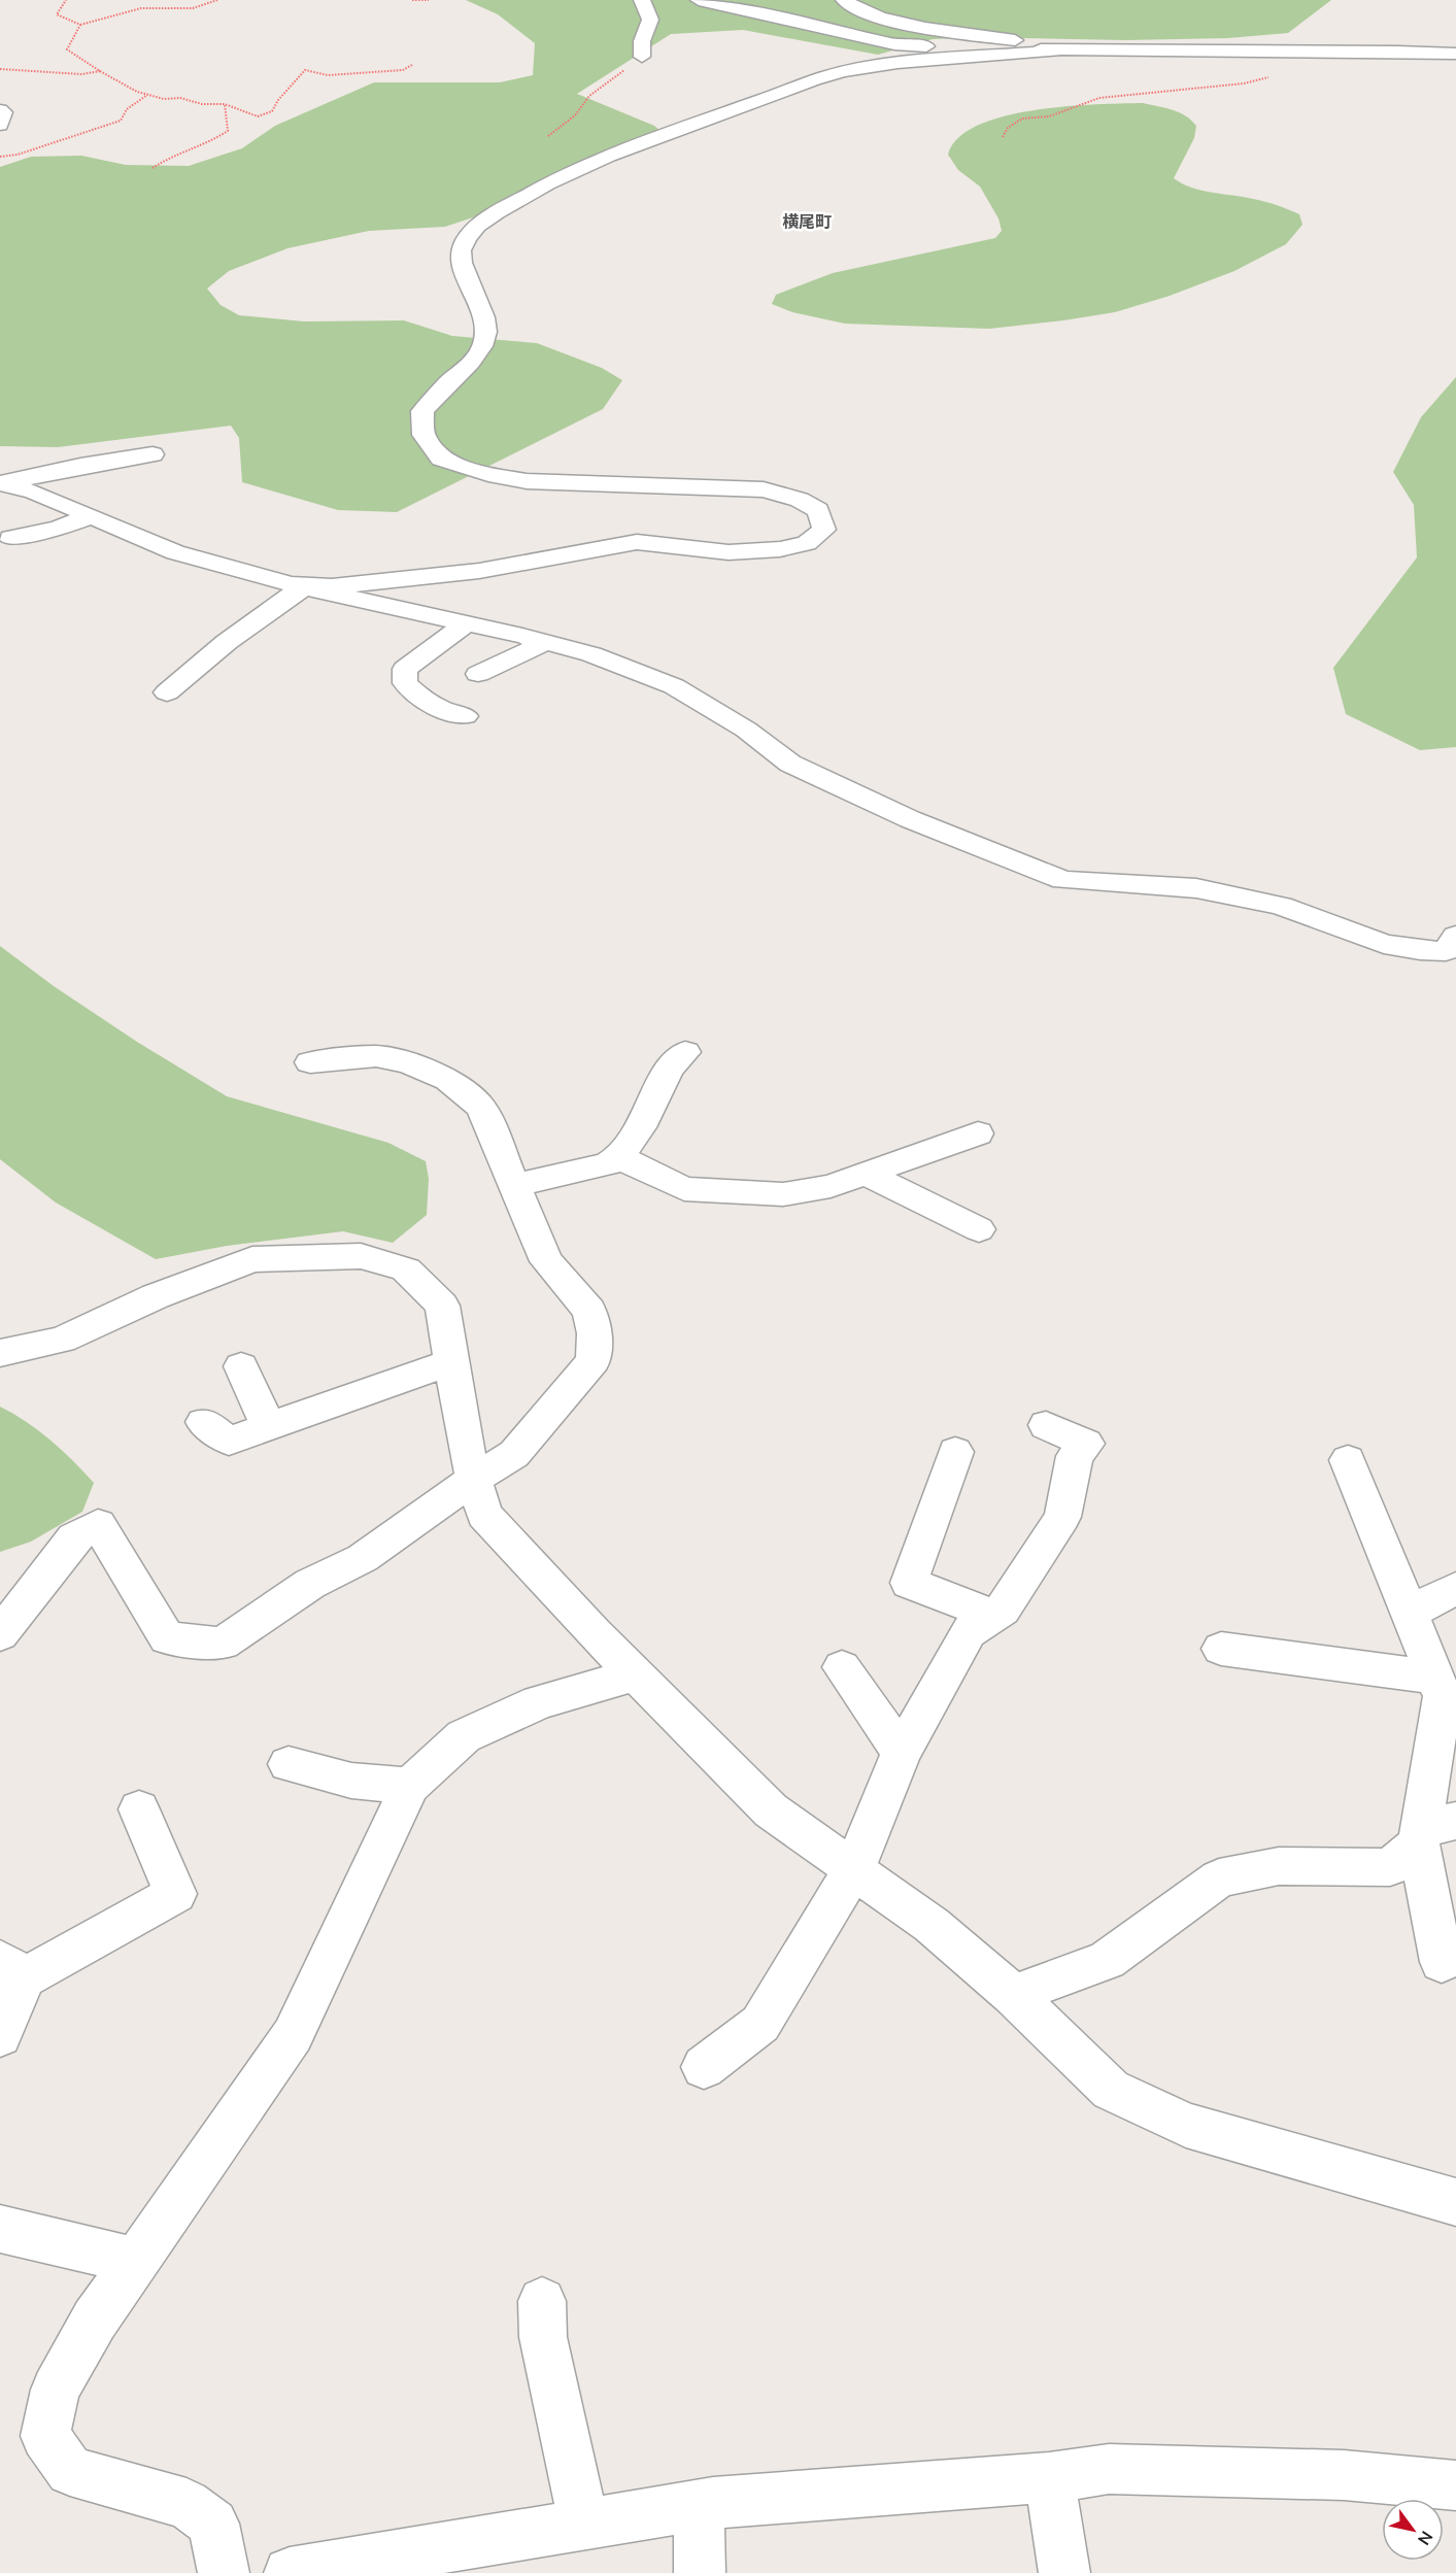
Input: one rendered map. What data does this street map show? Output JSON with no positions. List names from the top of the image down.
{
  "districts": ["横尾町"],
  "north": "bottom right"
}
